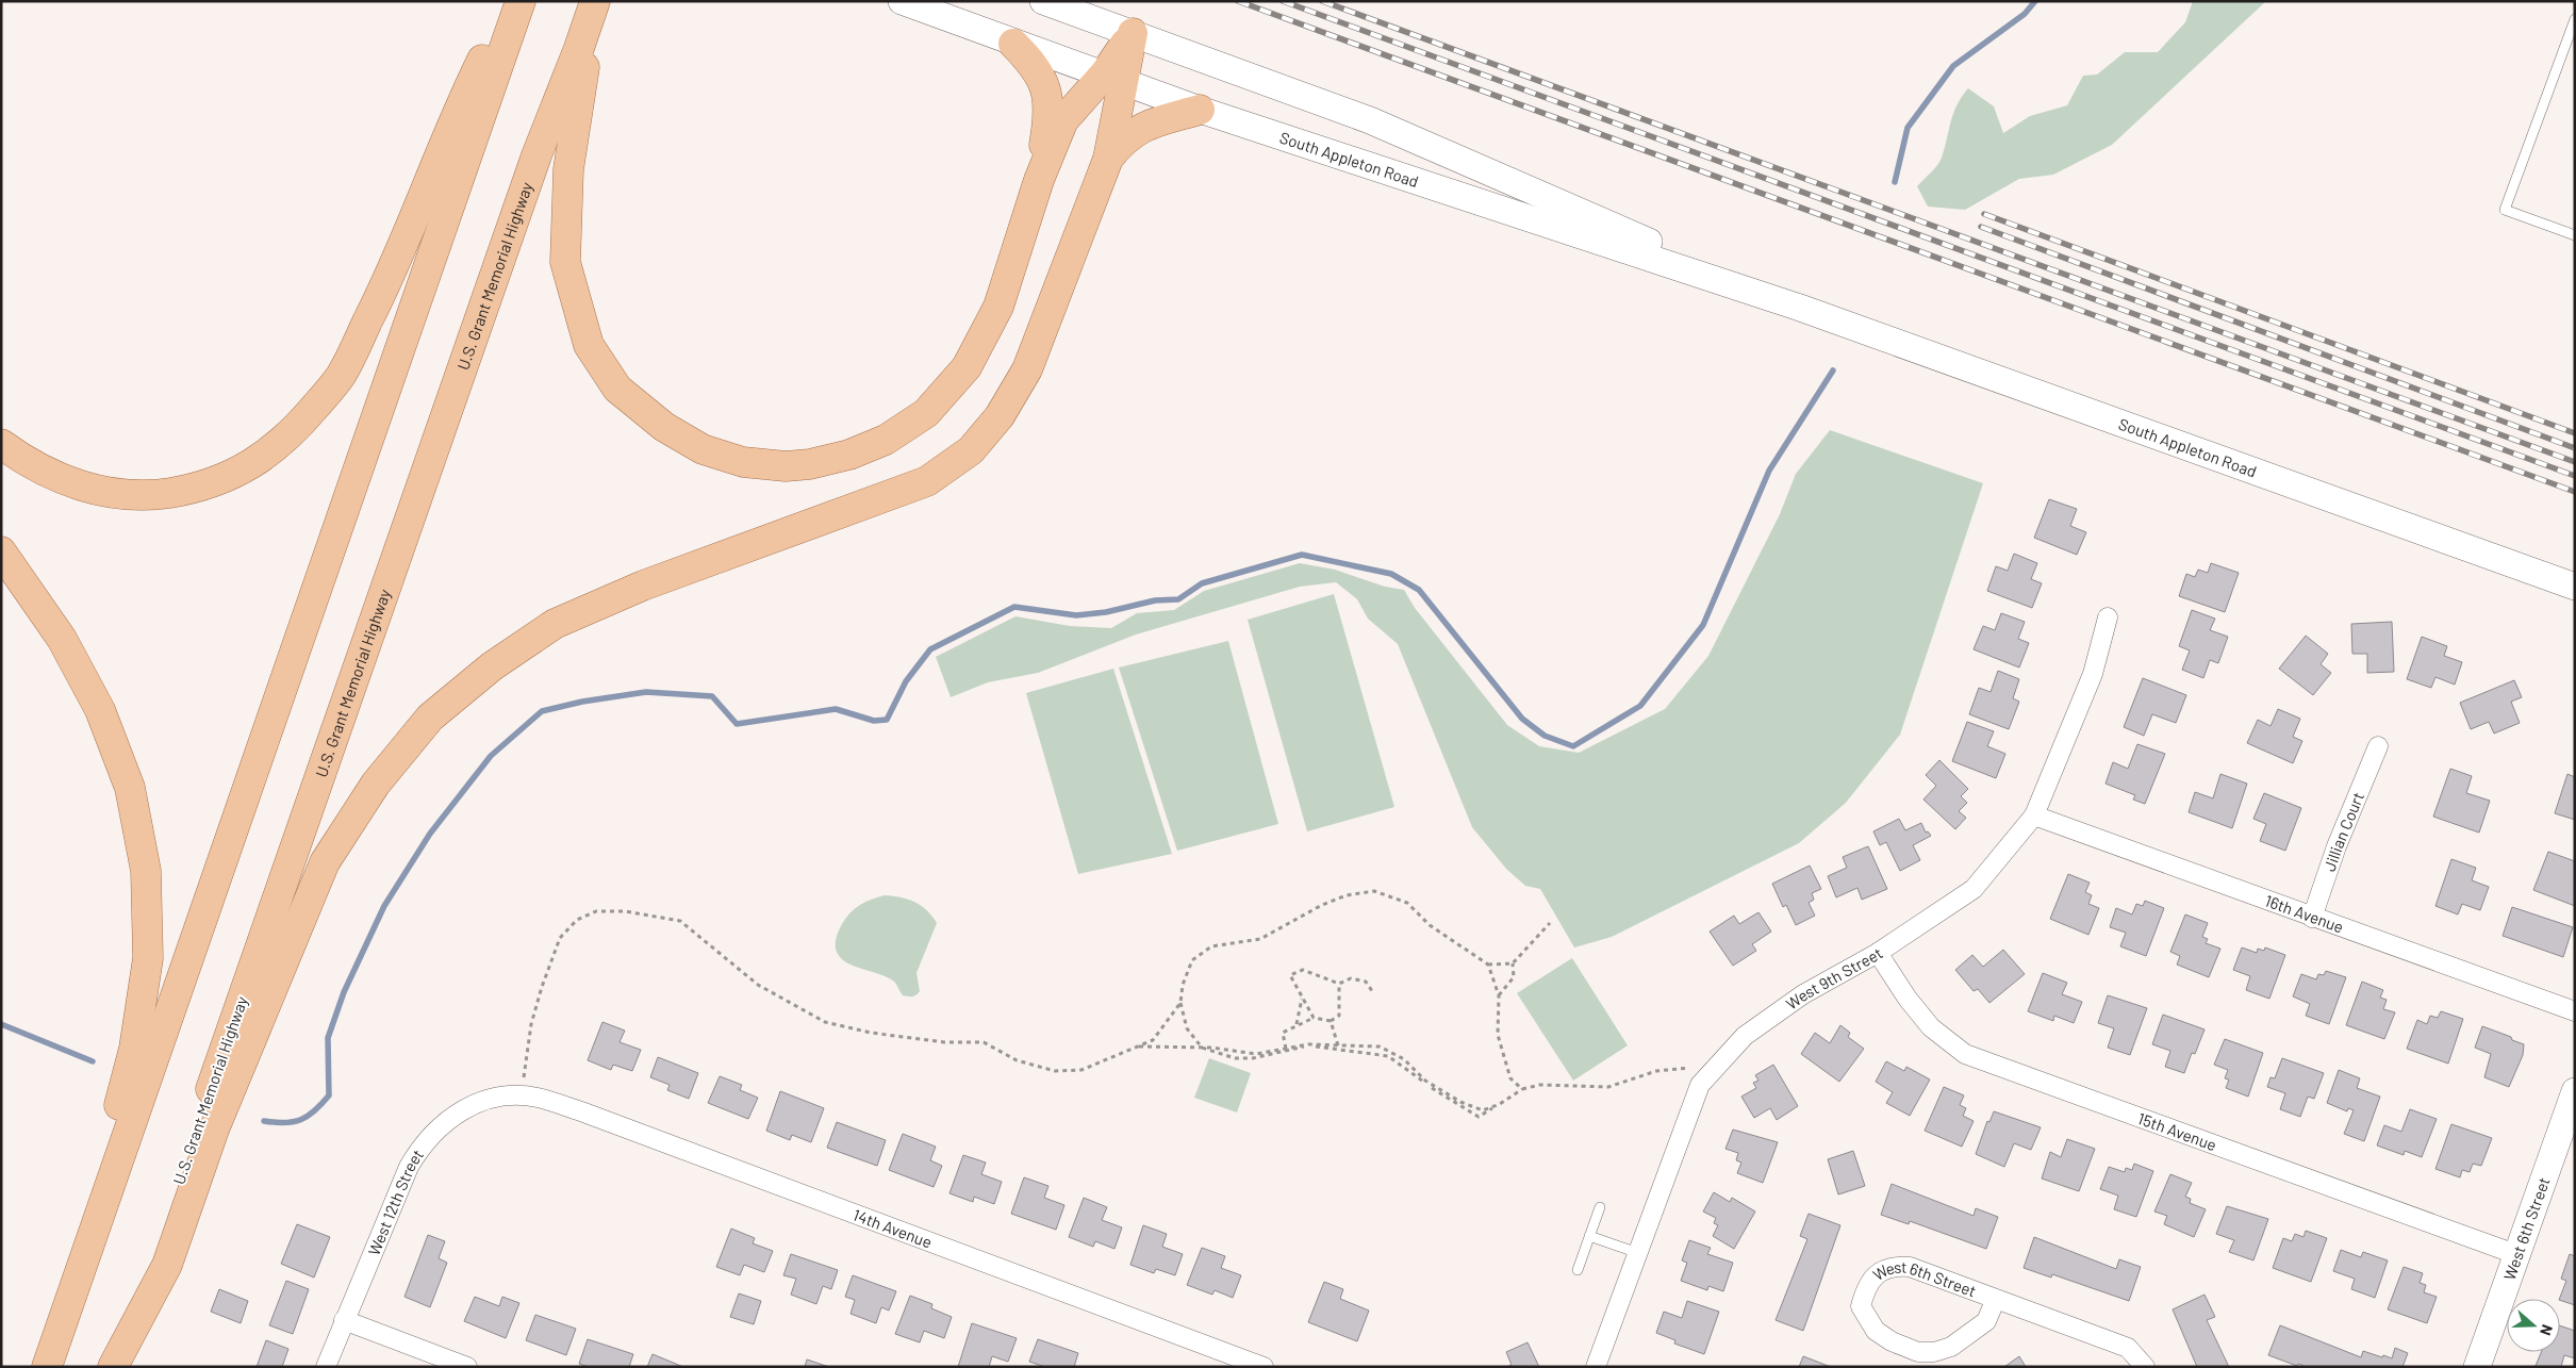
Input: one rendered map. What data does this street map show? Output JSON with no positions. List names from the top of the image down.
{
  "streets": {
    "main road": ["South Appleton Road", "U.S. Grant Memorial Highway", "West 6th Street"],
    "street": [
      "Jillian Court",
      "16th Avenue",
      "West 9th Street",
      "15th Avenue",
      "West 12th Street",
      "14th Avenue"
    ]
  },
  "crossings": [
    ["Jillian Court", "16th Avenue"],
    ["16th Avenue", "West 9th Street"],
    ["West 9th Street", "15th Avenue"],
    ["15th Avenue", "West 6th Street"],
    ["West 12th Street", "14th Avenue"]
  ],
  "north": "right"
}
